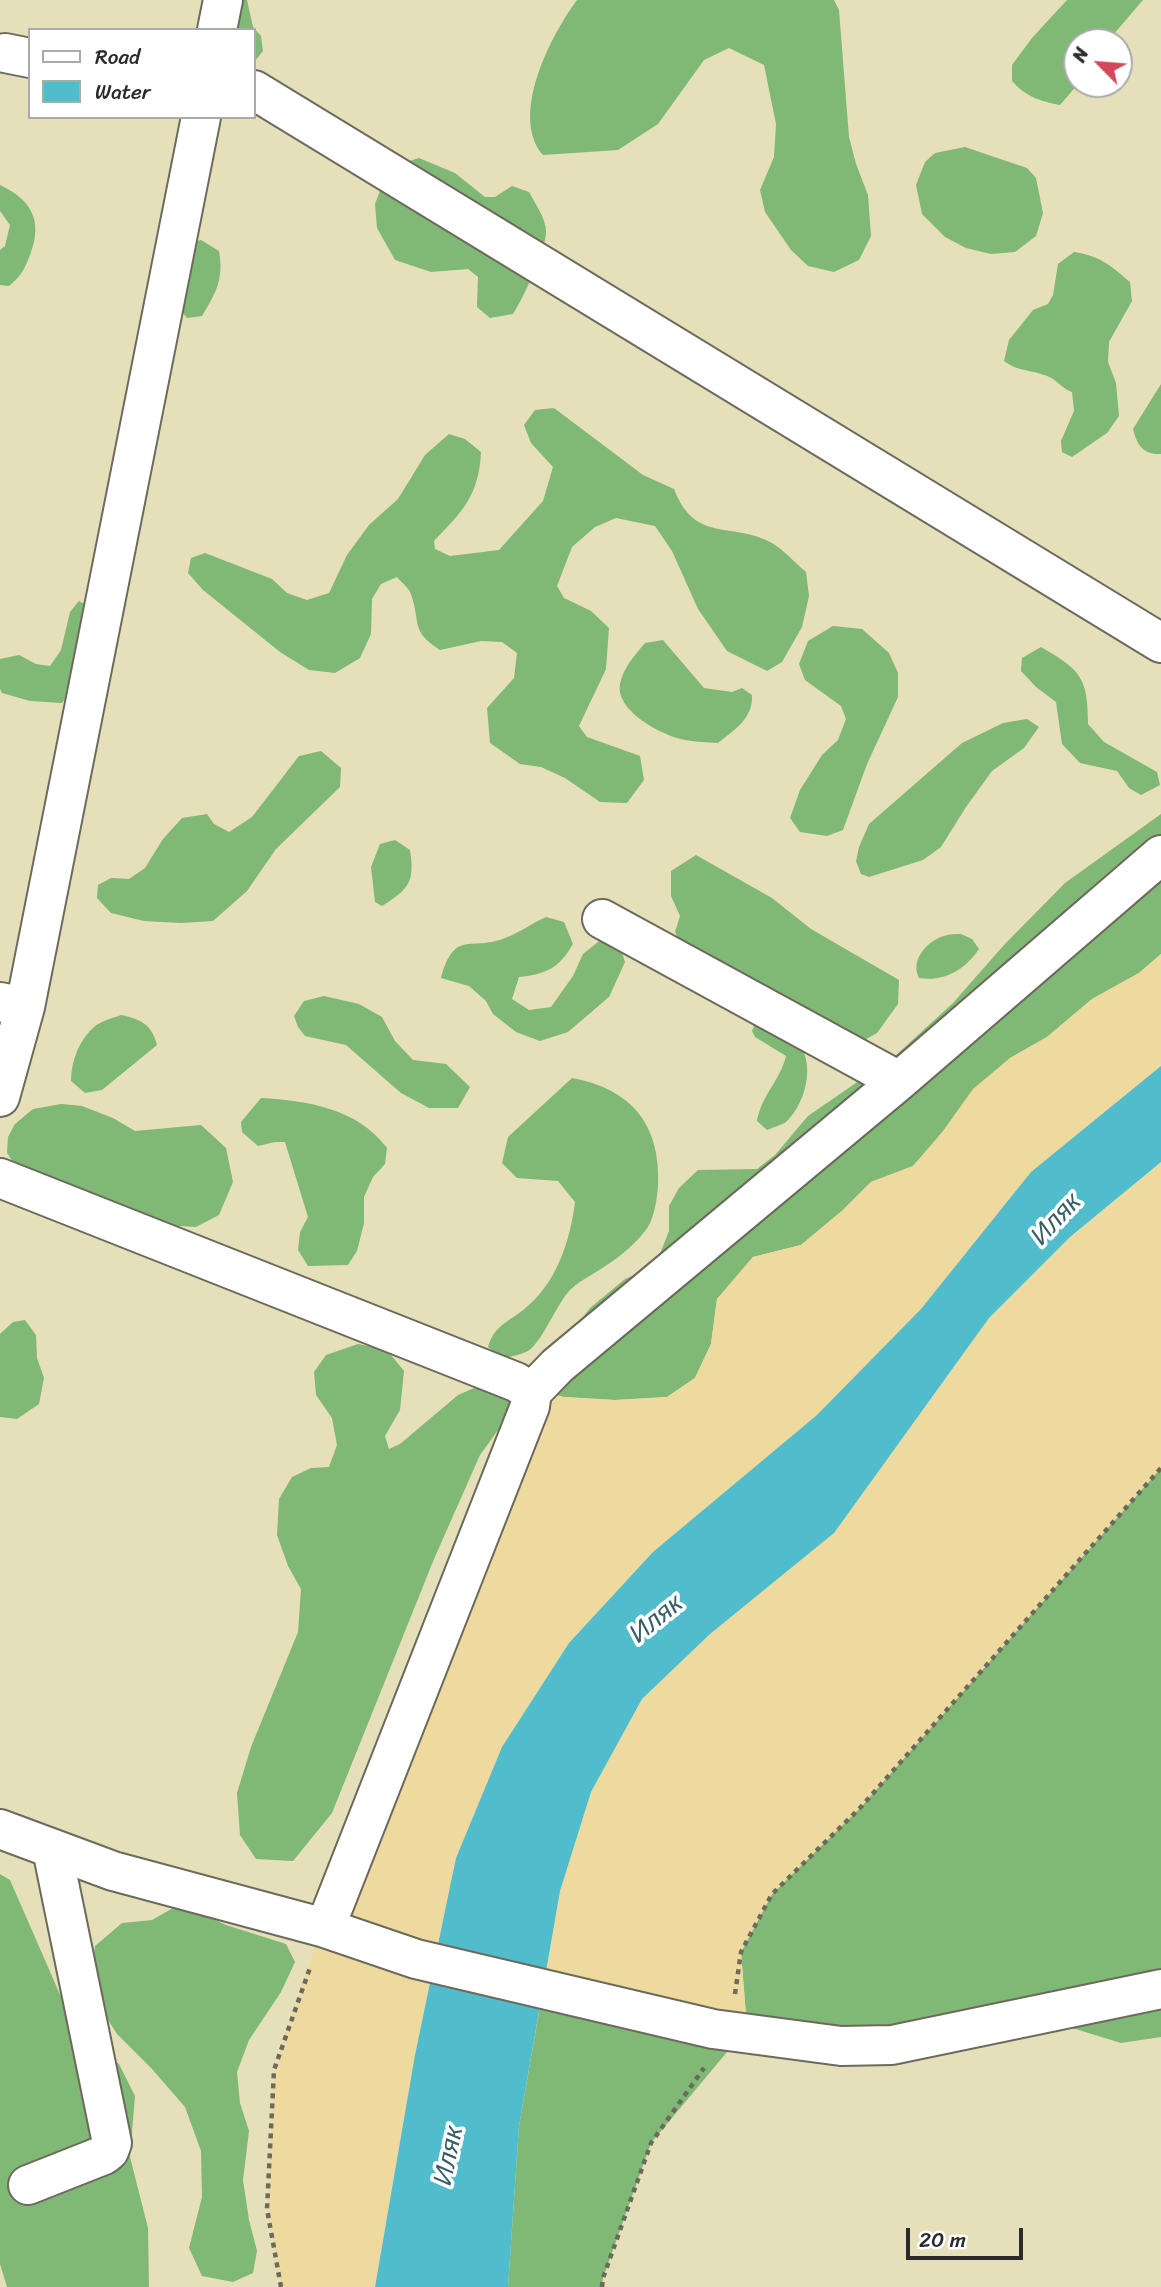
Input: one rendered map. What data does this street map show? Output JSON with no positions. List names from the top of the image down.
{
  "water": ["Иляк"],
  "legend": ["Road", "Water"],
  "scale_bar": "20 m",
  "north": "top left"
}
